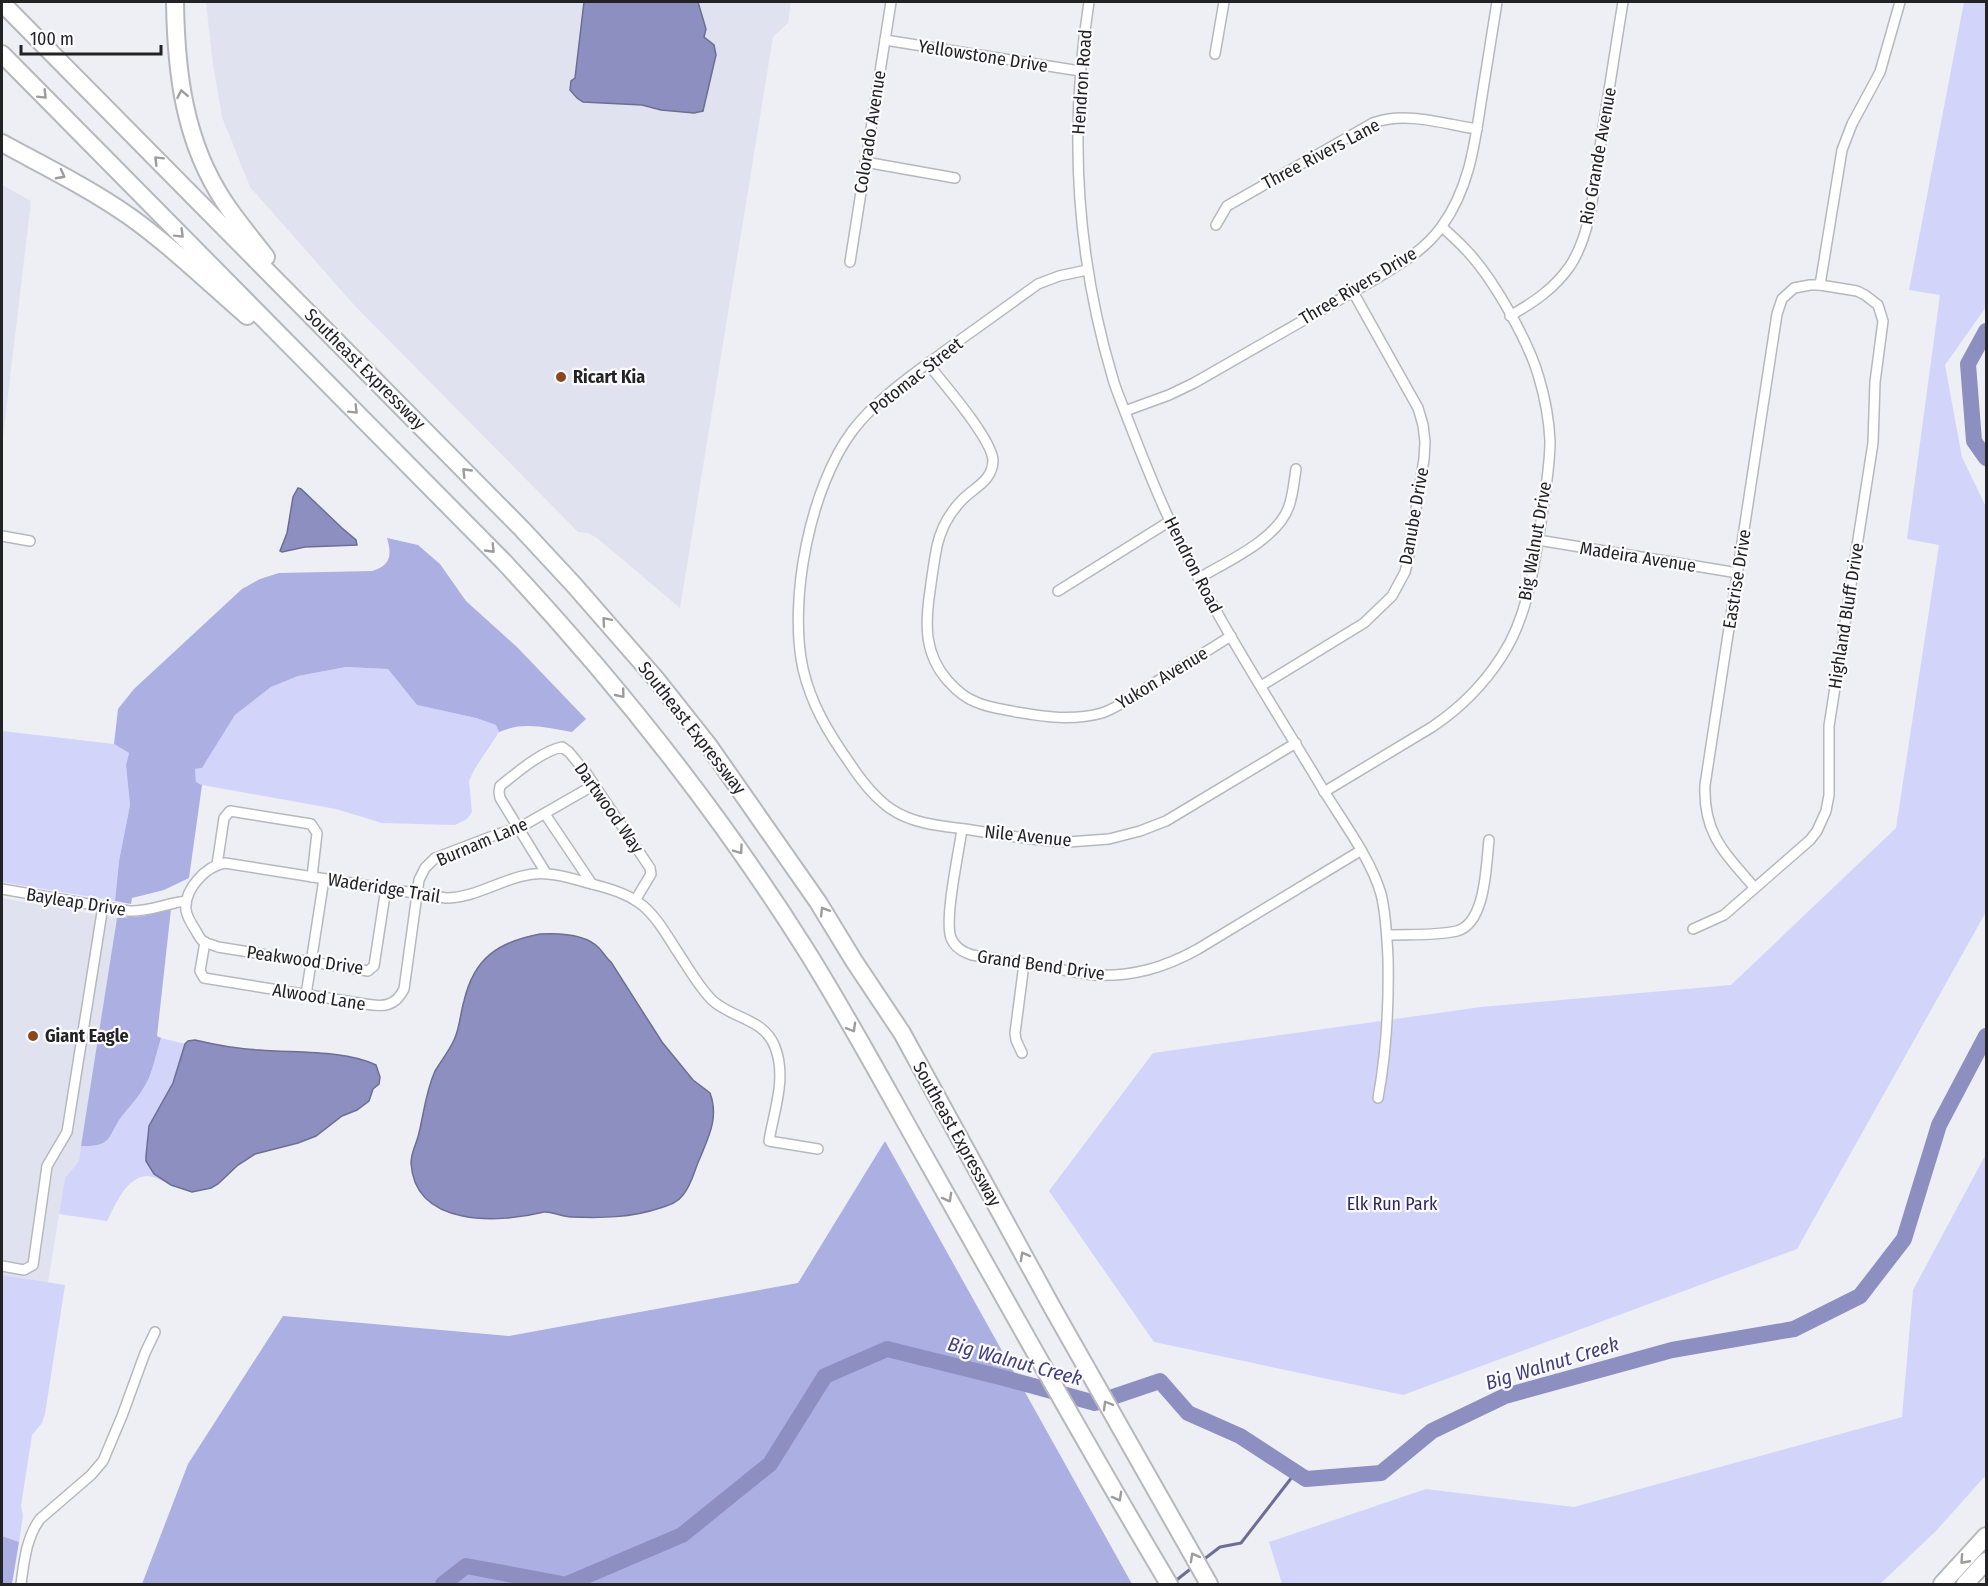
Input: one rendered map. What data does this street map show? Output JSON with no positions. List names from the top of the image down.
{
  "streets": {
    "highway": ["Southeast Expressway"],
    "street": [
      "Yellowstone Drive",
      "Hendron Road",
      "Colorado Avenue",
      "Three Rivers Lane",
      "Rio Grande Avenue",
      "Three Rivers Drive",
      "Potomac Street",
      "Danube Drive",
      "Big Walnut Drive",
      "Madeira Avenue",
      "Eastrise Drive",
      "Highland Bluff Drive",
      "Yukon Avenue",
      "Dartwood Way",
      "Nile Avenue",
      "Burnam Lane",
      "Waderidge Trail",
      "Bayleap Drive",
      "Peakwood Drive",
      "Grand Bend Drive",
      "Alwood Lane"
    ]
  },
  "crossings": [
    ["Yellowstone Drive", "Hendron Road"],
    ["Yellowstone Drive", "Colorado Avenue"],
    ["Hendron Road", "Three Rivers Drive"],
    ["Hendron Road", "Potomac Street"],
    ["Hendron Road", "Danube Drive"],
    ["Hendron Road", "Big Walnut Drive"],
    ["Hendron Road", "Yukon Avenue"],
    ["Hendron Road", "Nile Avenue"],
    ["Hendron Road", "Grand Bend Drive"],
    ["Three Rivers Lane", "Three Rivers Drive"],
    ["Rio Grande Avenue", "Big Walnut Drive"],
    ["Three Rivers Drive", "Danube Drive"],
    ["Three Rivers Drive", "Big Walnut Drive"],
    ["Potomac Street", "Yukon Avenue"],
    ["Potomac Street", "Nile Avenue"],
    ["Big Walnut Drive", "Madeira Avenue"],
    ["Madeira Avenue", "Eastrise Drive"],
    ["Eastrise Drive", "Highland Bluff Drive"],
    ["Dartwood Way", "Burnam Lane"],
    ["Dartwood Way", "Waderidge Trail"],
    ["Nile Avenue", "Grand Bend Drive"],
    ["Burnam Lane", "Waderidge Trail"],
    ["Burnam Lane", "Alwood Lane"],
    ["Waderidge Trail", "Peakwood Drive"],
    ["Waderidge Trail", "Alwood Lane"],
    ["Peakwood Drive", "Alwood Lane"]
  ],
  "water": ["Big Walnut Creek"],
  "parks": ["Elk Run Park"],
  "places": ["Ricart Kia", "Giant Eagle"],
  "scale_bar": "100 m"
}
